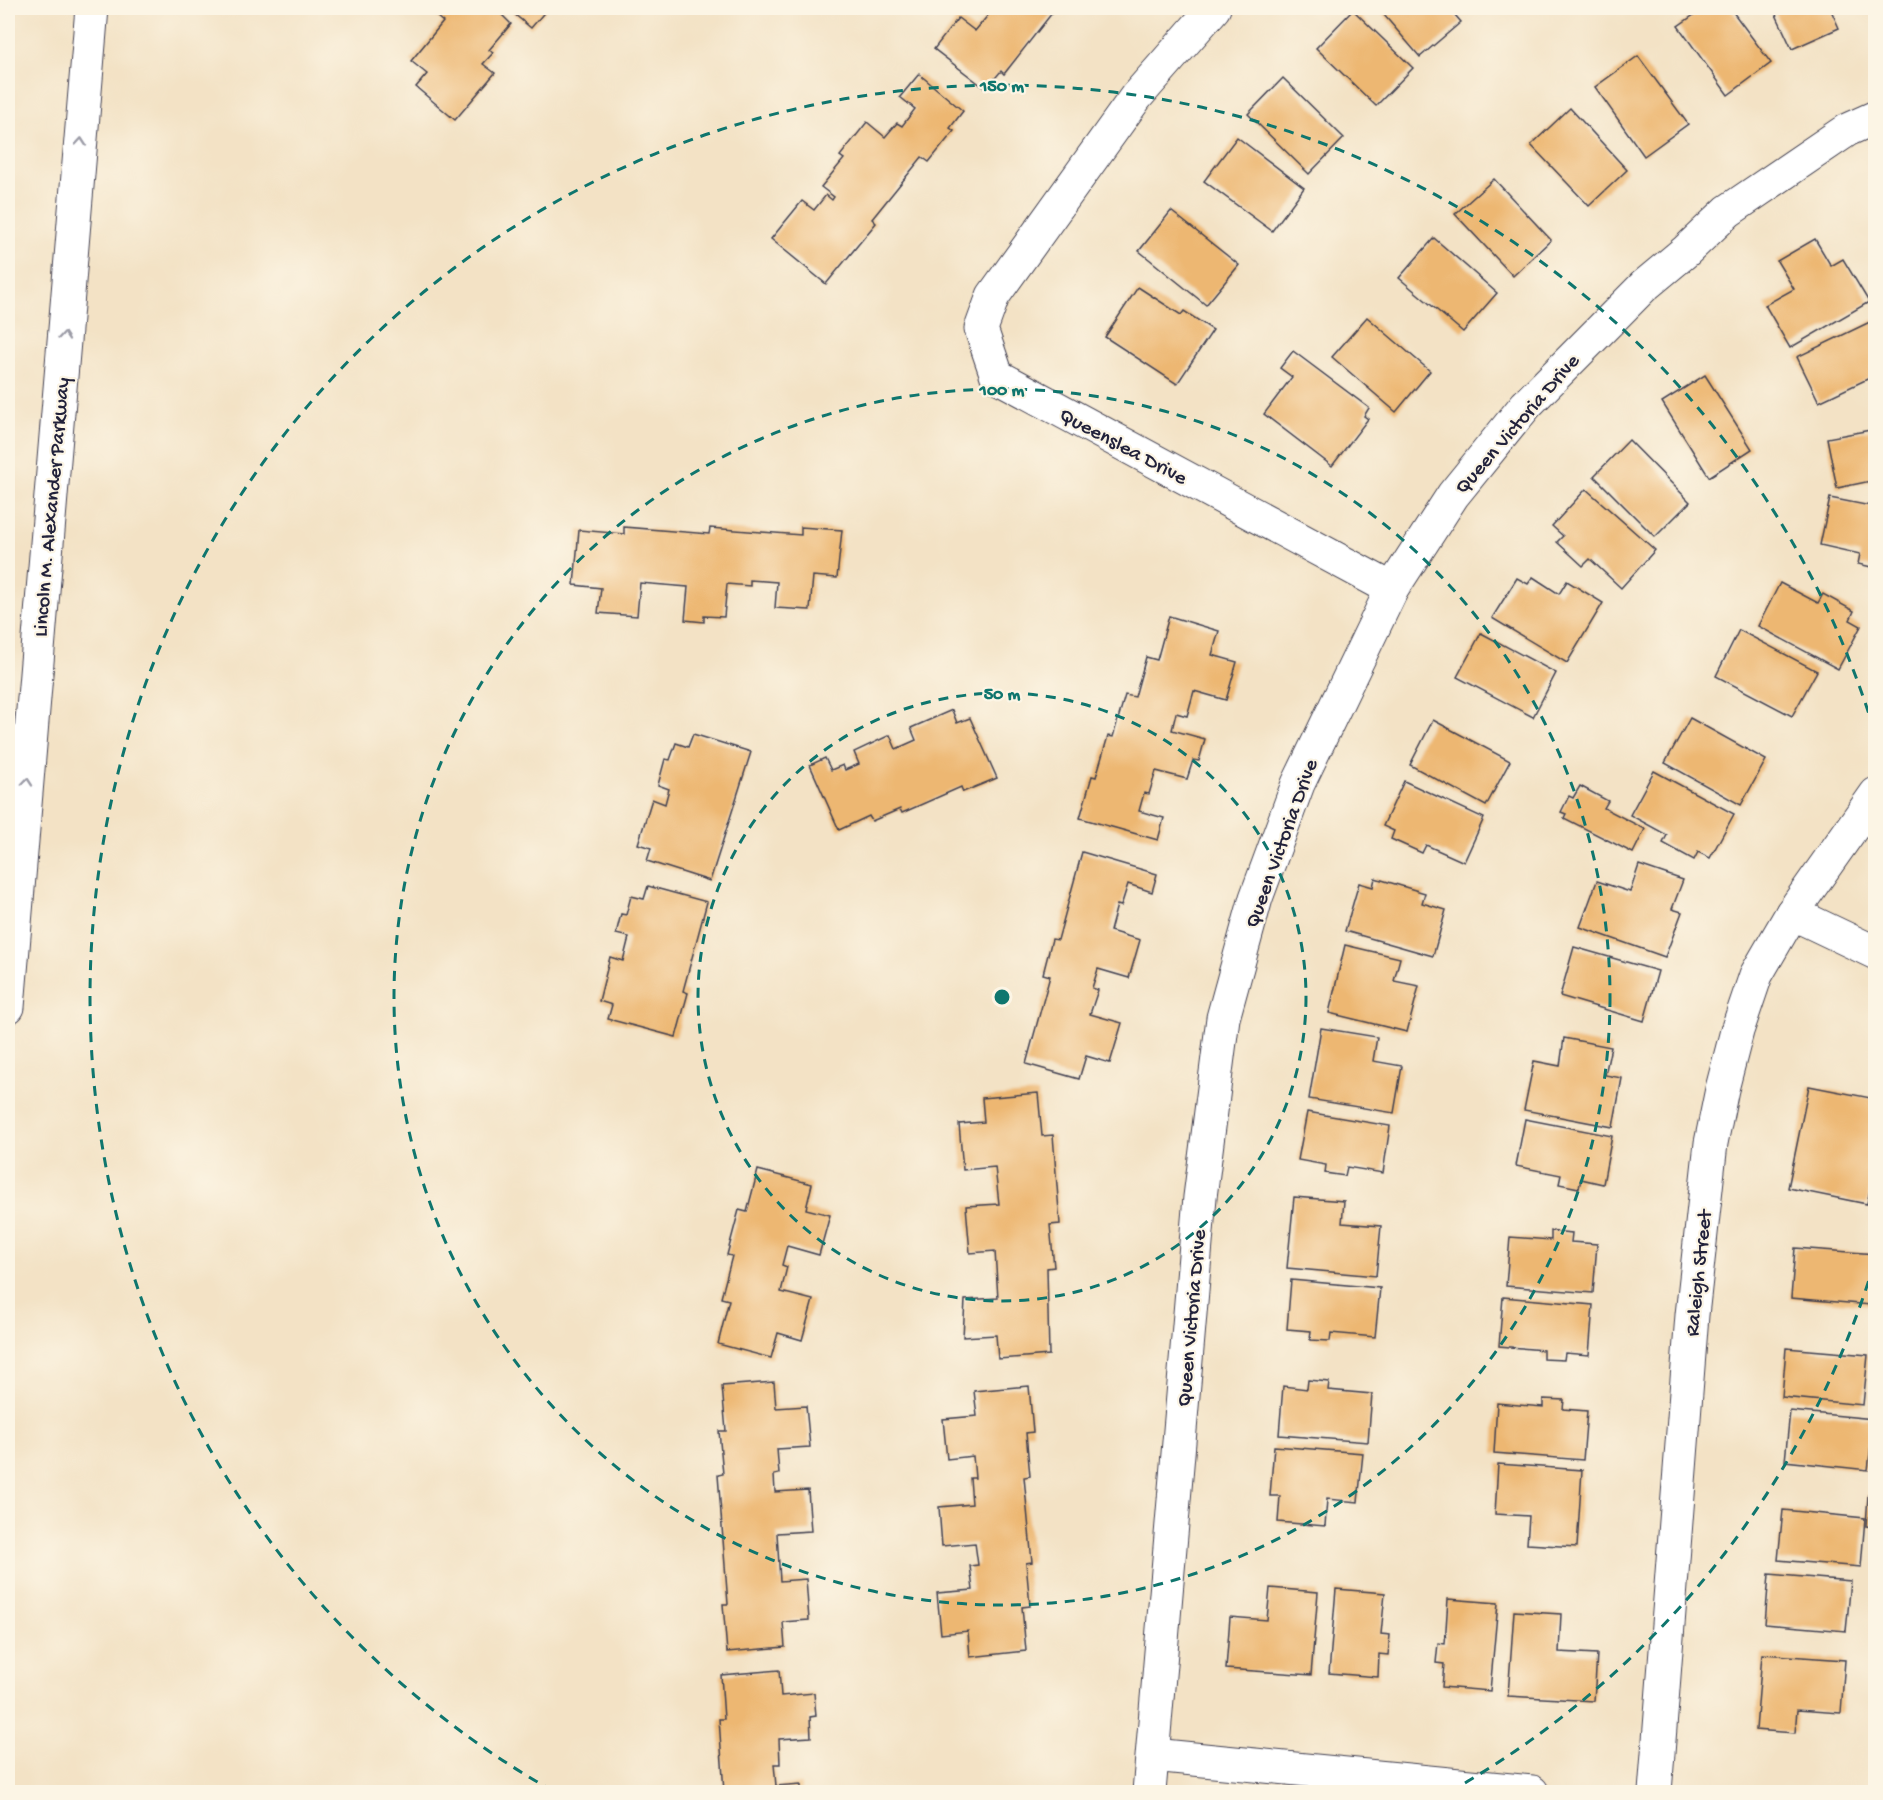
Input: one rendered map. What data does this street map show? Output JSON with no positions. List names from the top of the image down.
{
  "streets": {
    "main road": [
      "Queen Victoria Drive",
      "Queenslea Drive",
      "Lincoln M. Alexander Parkway",
      "Raleigh Street"
    ]
  },
  "crossings": [
    ["Queen Victoria Drive", "Queenslea Drive"]
  ],
  "one_way": ["Lincoln M. Alexander Parkway"],
  "rings": ["150 m", "100 m", "50 m"]
}
